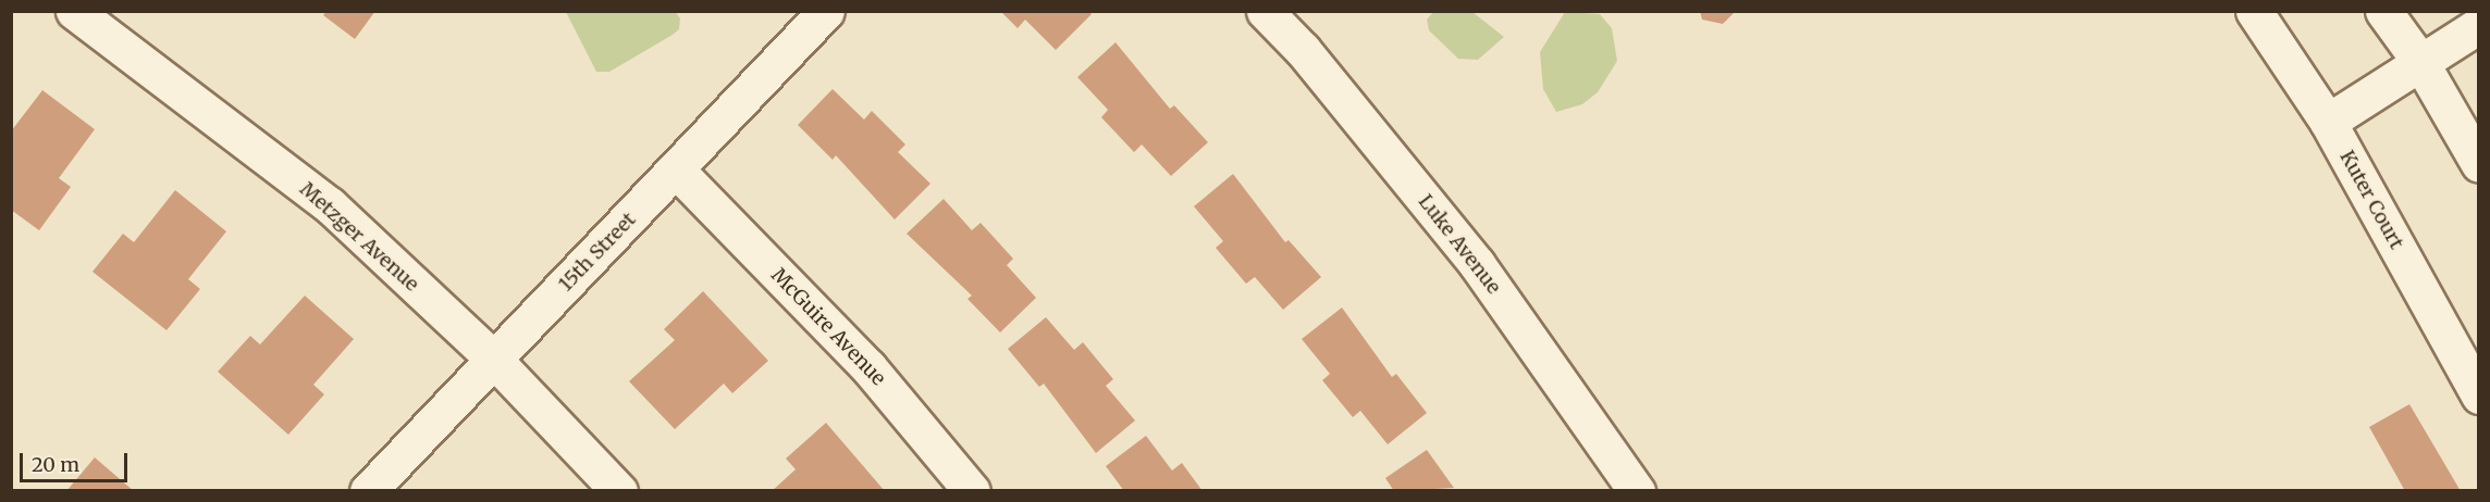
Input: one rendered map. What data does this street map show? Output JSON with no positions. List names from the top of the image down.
{
  "streets": {
    "street": [
      "Kuter Court",
      "Metzger Avenue",
      "Luke Avenue",
      "15th Street",
      "McGuire Avenue"
    ]
  },
  "crossings": [
    ["Metzger Avenue", "15th Street"],
    ["15th Street", "McGuire Avenue"]
  ],
  "scale_bar": "20 m"
}
